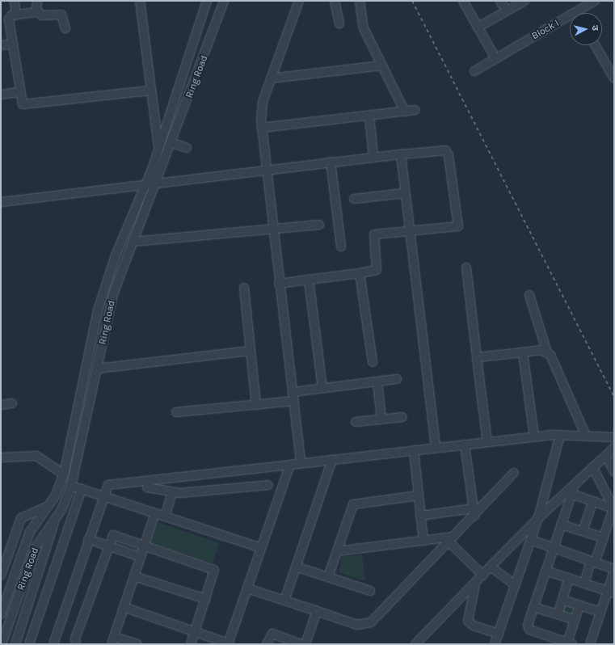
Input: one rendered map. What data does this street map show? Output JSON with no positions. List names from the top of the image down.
{
  "streets": {
    "street": ["Block I", "Ring Road"]
  },
  "north": "right"
}
